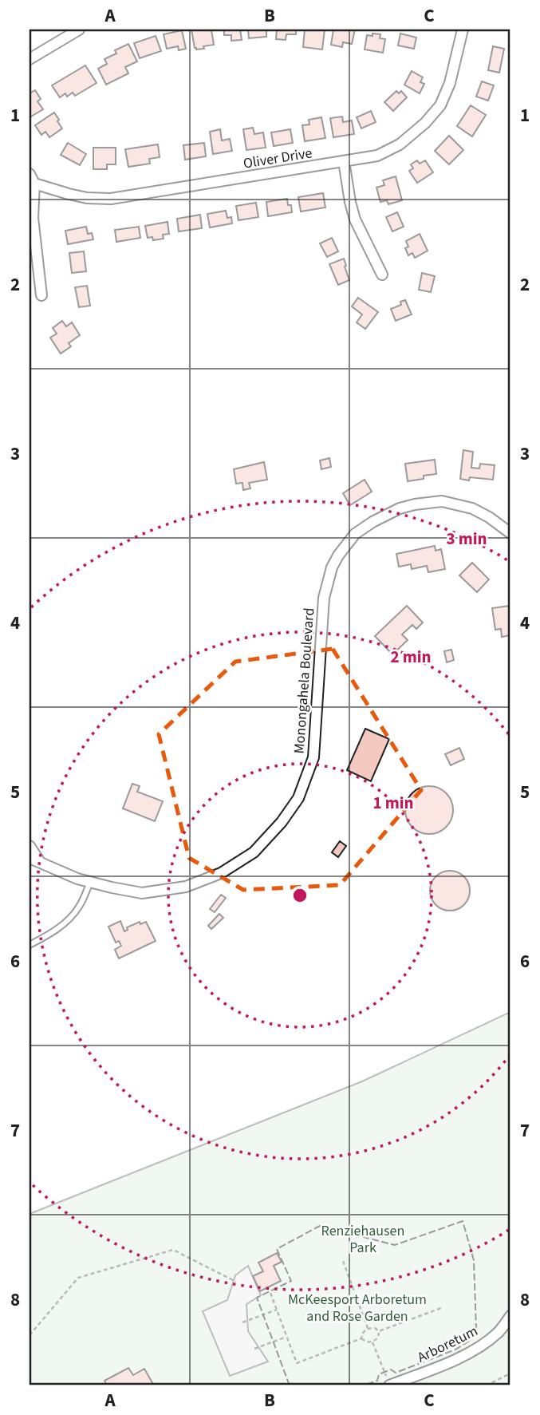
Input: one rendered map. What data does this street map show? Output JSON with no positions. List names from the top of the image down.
{
  "streets": {
    "street": ["Oliver Drive", "Monongahela Boulevard", "Arboretum"]
  },
  "parks": ["Renziehausen Park", "McKeesport Arboretum and Rose Garden"],
  "grid": {
    "columns": ["A", "B", "C"],
    "rows": [
      "1",
      "2",
      "3",
      "4",
      "5",
      "6",
      "7",
      "8"
    ]
  },
  "rings": ["3 min", "2 min", "1 min"]
}
